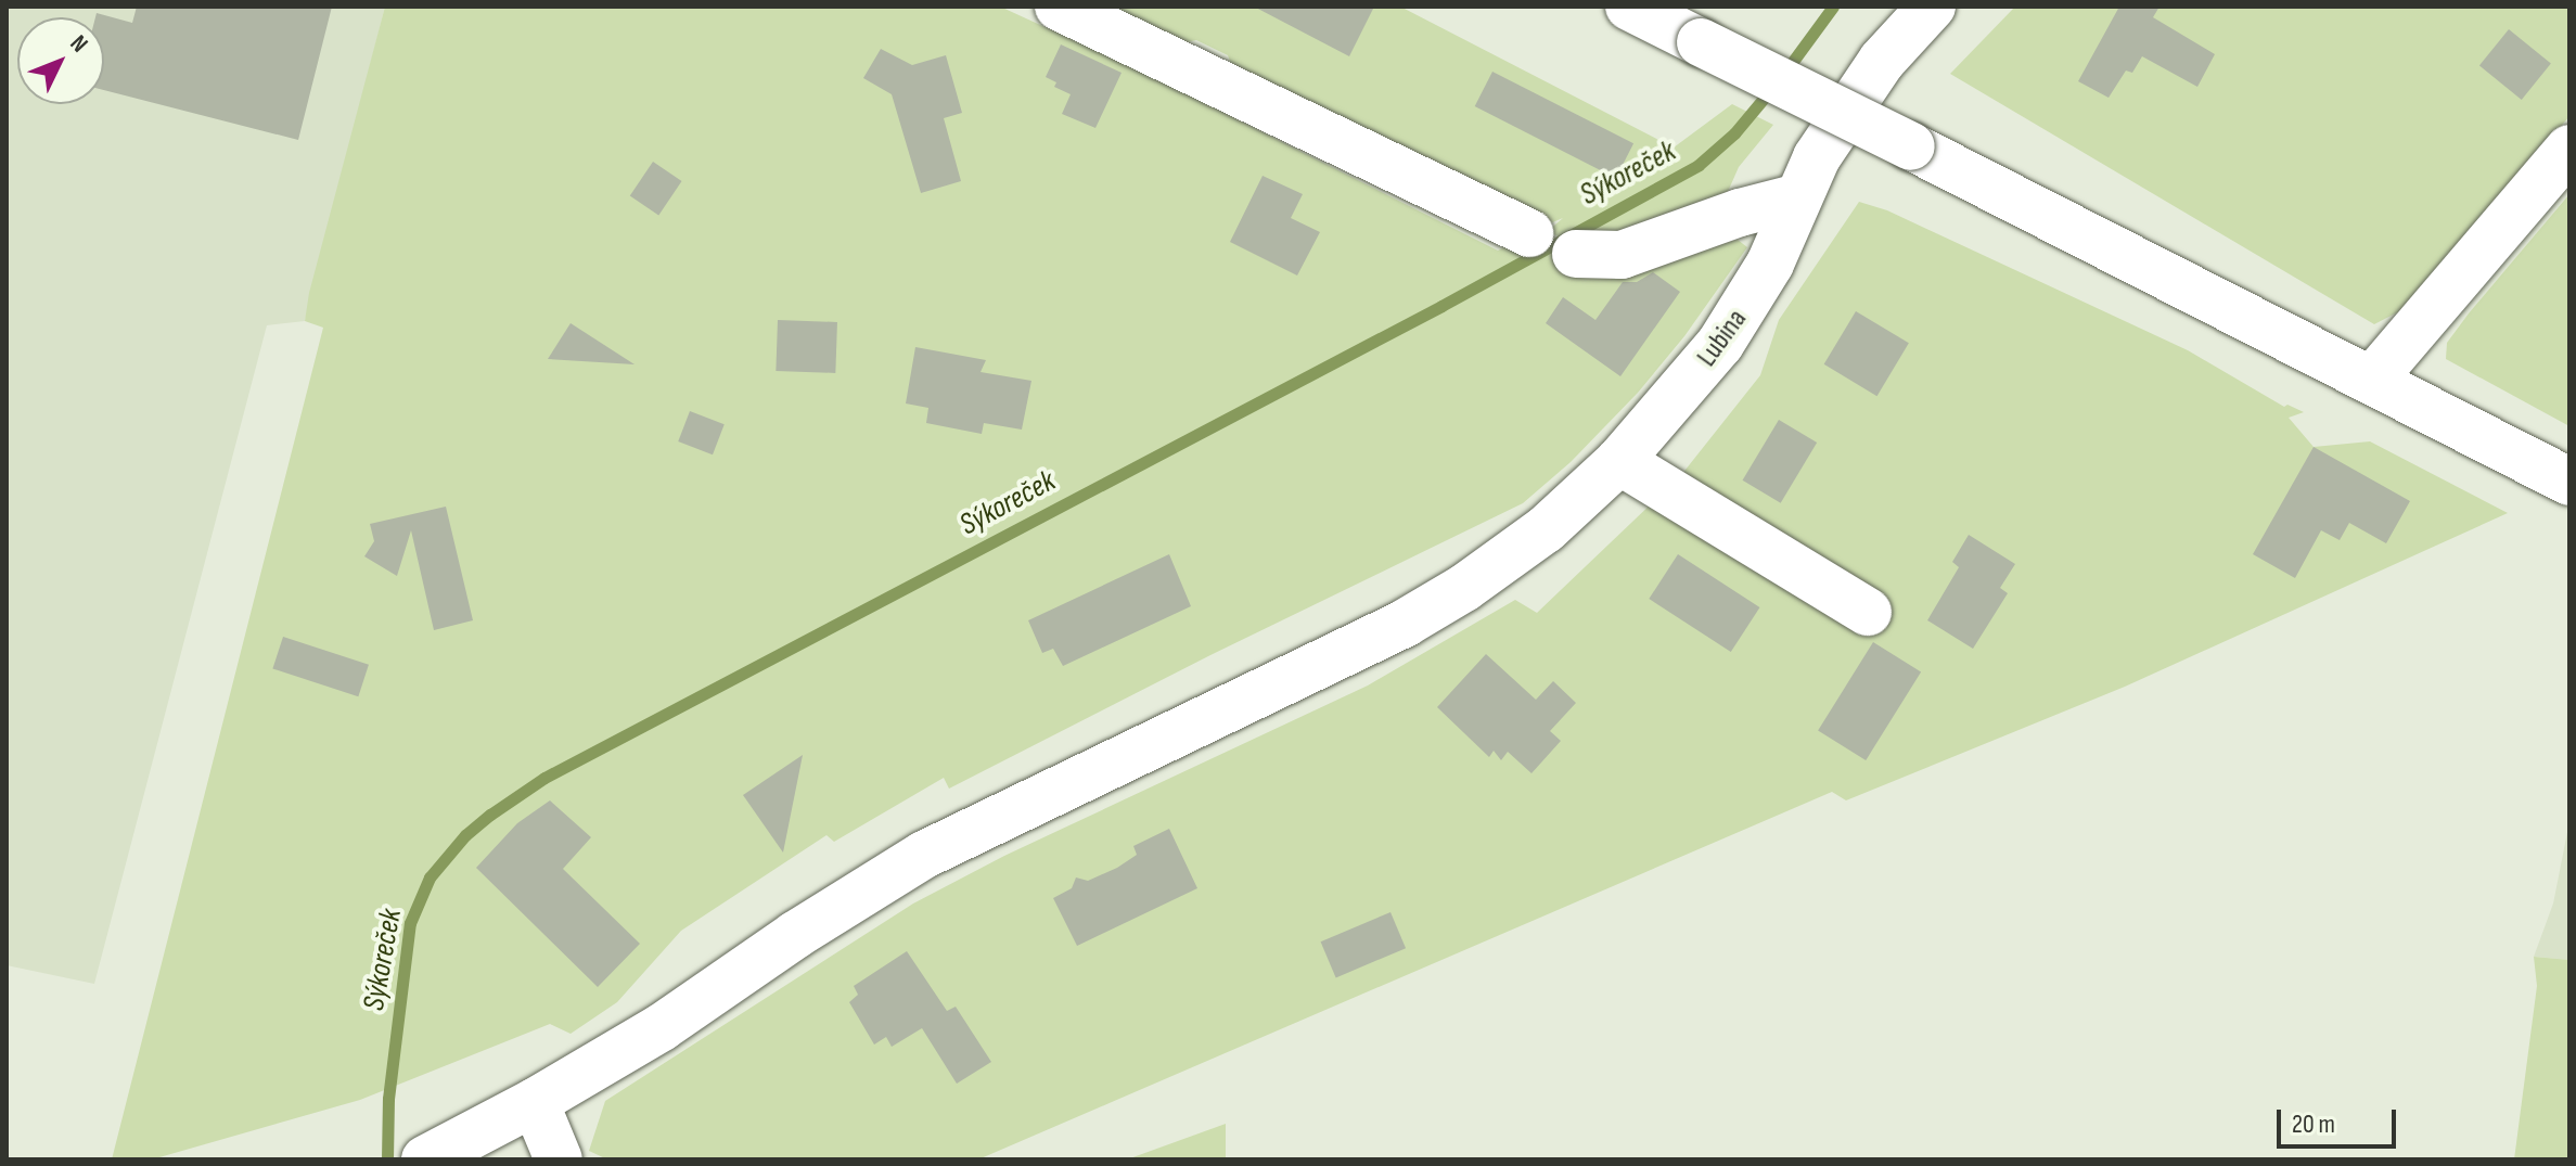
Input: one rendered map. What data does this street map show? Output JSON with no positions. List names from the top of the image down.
{
  "streets": {
    "street": ["Lubina"]
  },
  "water": ["Sýkoreček"],
  "scale_bar": "20 m",
  "north": "top right"
}
